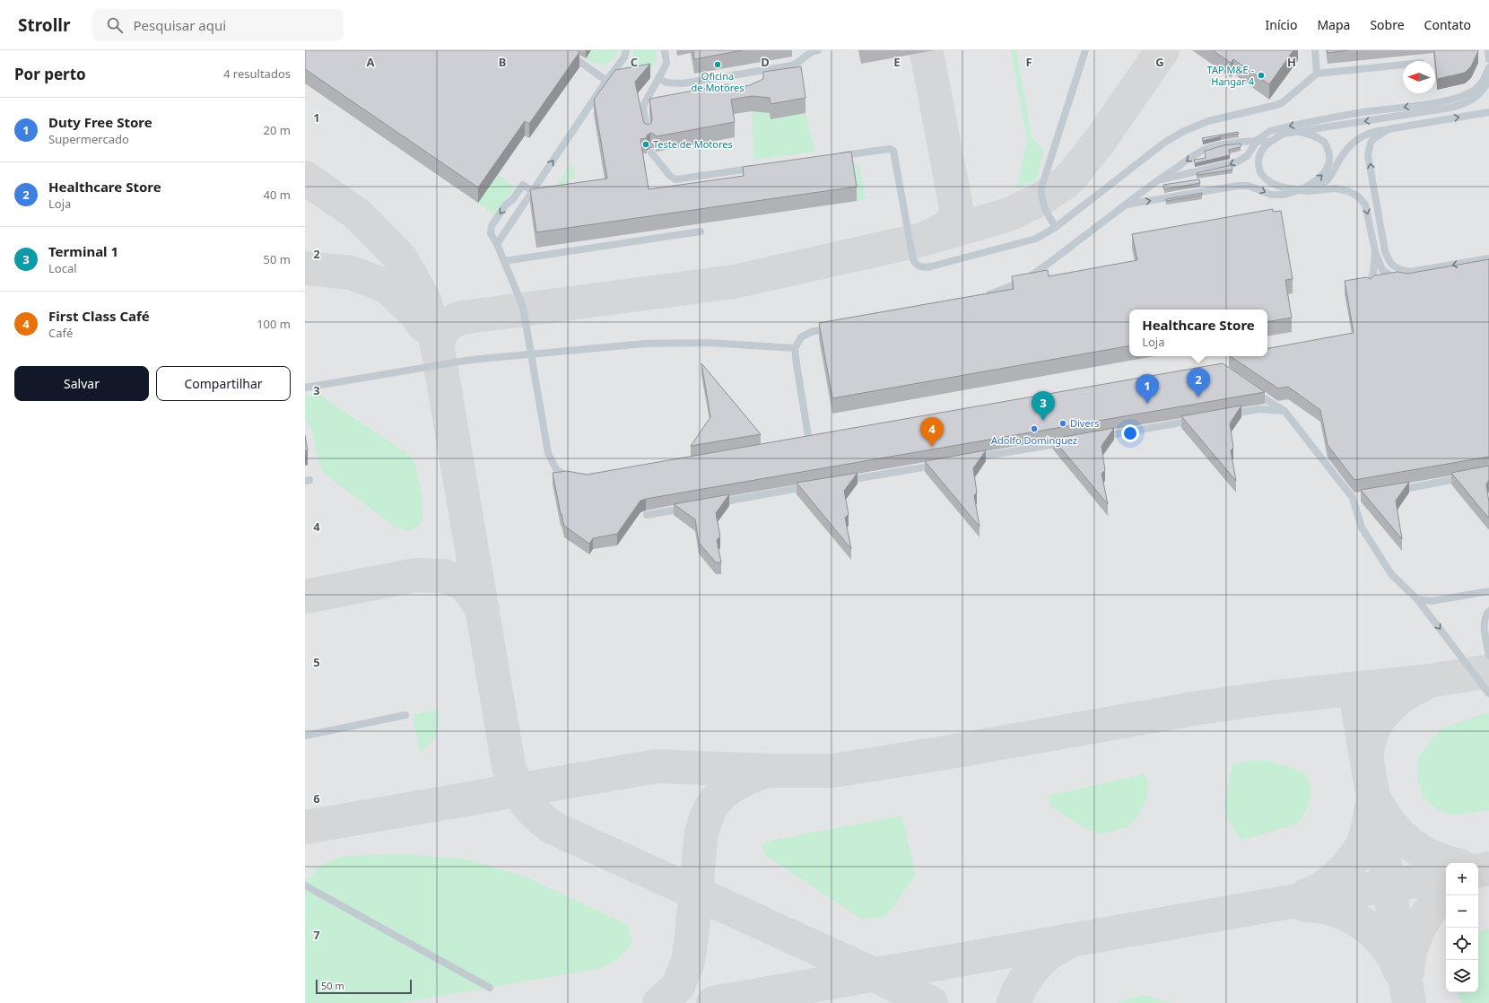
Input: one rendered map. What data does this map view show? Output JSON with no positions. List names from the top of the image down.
{
  "places": [
    "Oficina de Motores",
    "TAP M&E - Hangar 4",
    "Teste de Motores",
    "Divers",
    "Adolfo Dominguez"
  ],
  "scale_bar": "50 m",
  "north": "left",
  "page": {
    "header": "Strollr",
    "search": "Pesquisar aqui",
    "nav": [
      "Início",
      "Mapa",
      "Sobre",
      "Contato"
    ],
    "heading": ["Por perto", "4 resultados"],
    "list": [
      {
        "mark": "1",
        "name": "Duty Free Store",
        "note": "Supermercado",
        "value": "20 m"
      },
      {
        "mark": "2",
        "name": "Healthcare Store",
        "note": "Loja",
        "value": "40 m"
      },
      {
        "mark": "3",
        "name": "Terminal 1",
        "note": "Local",
        "value": "50 m"
      },
      {
        "mark": "4",
        "name": "First Class Café",
        "note": "Café",
        "value": "100 m"
      }
    ],
    "popup": ["Healthcare Store", "Loja"],
    "buttons": ["Salvar", "Compartilhar"],
    "pins": [
      "2",
      "1",
      "3",
      "4"
    ],
    "map_buttons": ["+", "−"],
    "scale": "50 m"
  },
  "grid": {
    "columns": [
      "A",
      "B",
      "C",
      "D",
      "E",
      "F",
      "G",
      "H"
    ],
    "rows": [
      "1",
      "2",
      "3",
      "4",
      "5",
      "6",
      "7"
    ]
  }
}
